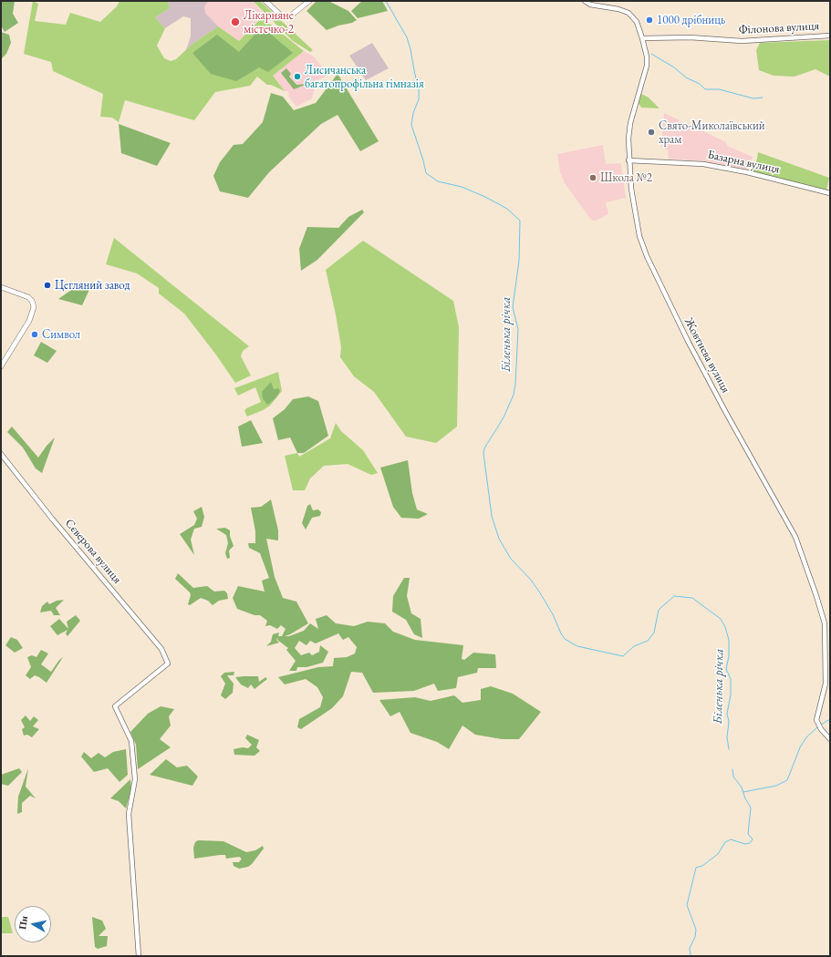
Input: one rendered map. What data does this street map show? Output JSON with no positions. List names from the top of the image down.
{
  "streets": {
    "main road": [
      "Філонова вулиця",
      "Базарна вулиця",
      "Жовтнева вулиця",
      "Сєверова вулиця"
    ]
  },
  "crossings": [
    ["Філонова вулиця", "Жовтнева вулиця"],
    ["Базарна вулиця", "Жовтнева вулиця"]
  ],
  "water": ["Біленька річка"],
  "places": [
    "1000 дрібниць",
    "Лікарняне містечко-2",
    "Лисичанська багатопрофільна гімназія",
    "Свято-Миколаївський храм",
    "Школа №2",
    "Цегляний завод",
    "Символ"
  ],
  "north": "left"
}
